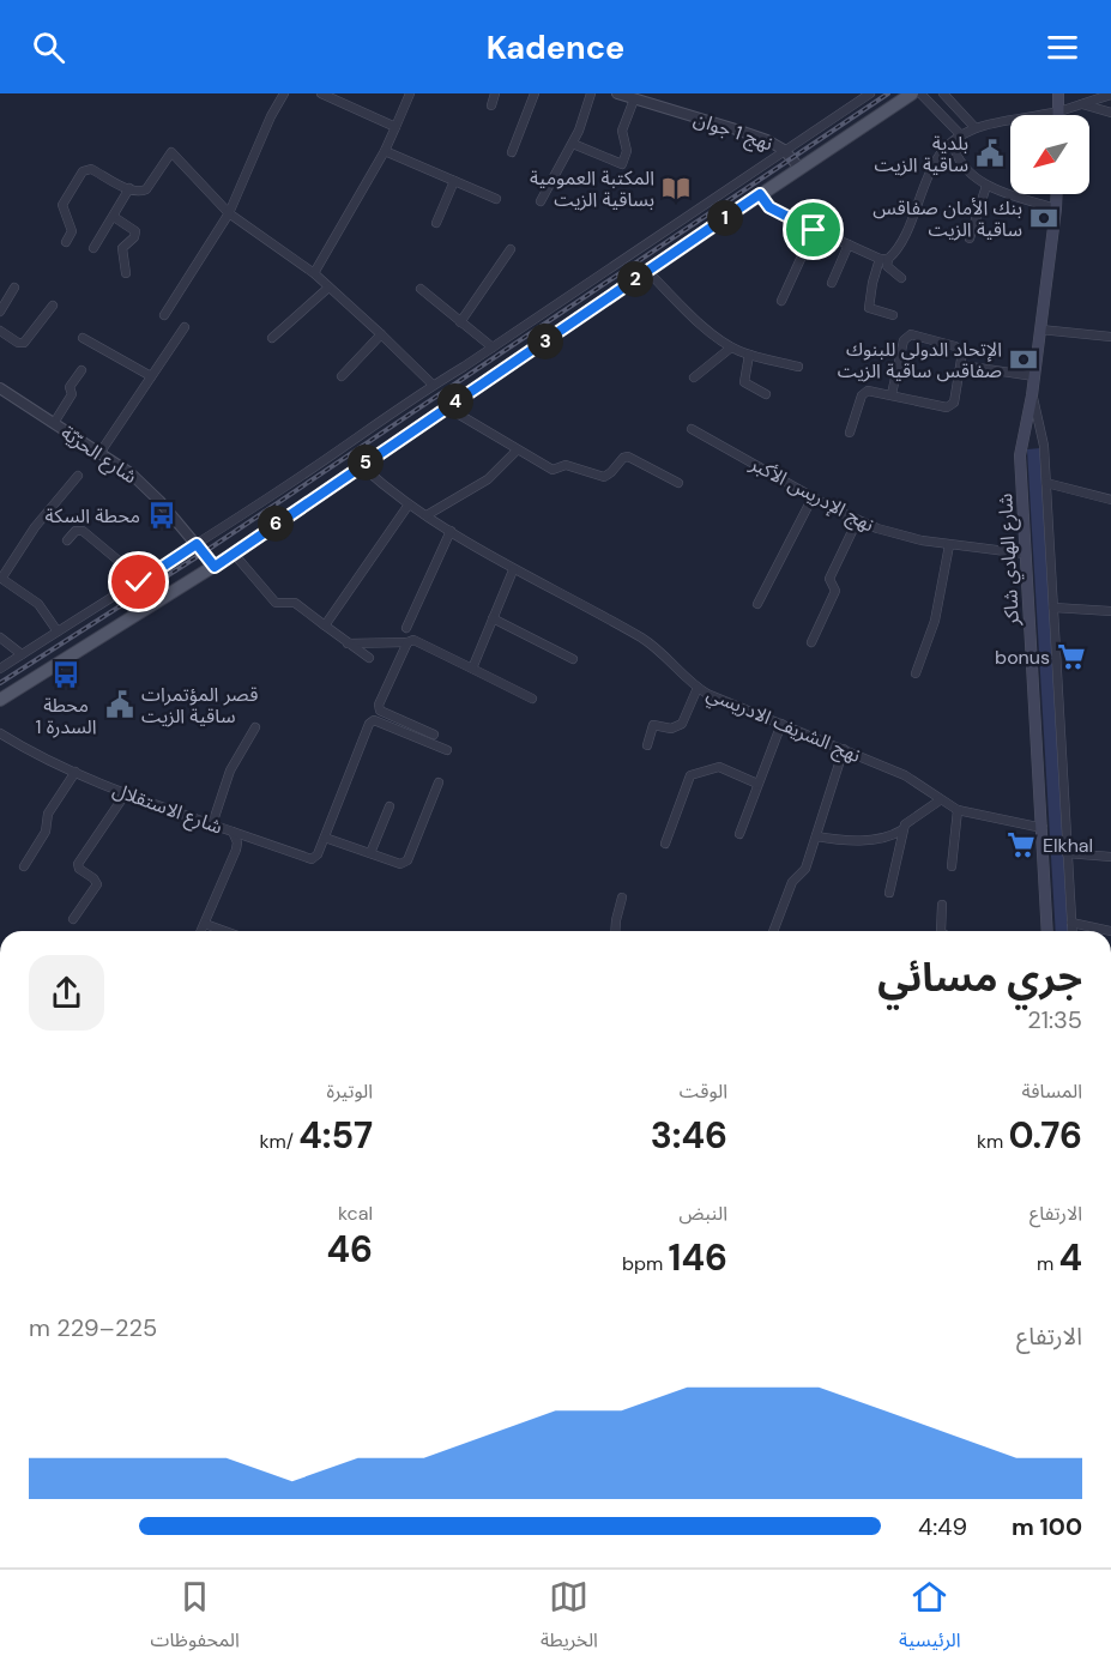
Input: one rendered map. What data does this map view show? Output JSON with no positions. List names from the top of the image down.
{
  "streets": {
    "main road": ["شارع الهادي شاكر"],
    "street": [
      "نهج 1 جوان",
      "شارع الحرّيّة",
      "نهج الإدريس الأكبر",
      "نهج الشريف الادريسي",
      "شارع الاستقلال"
    ]
  },
  "crossings": [
    ["نهج الإدريس الأكبر", "شارع الهادي شاكر"],
    ["شارع الهادي شاكر", "نهج الشريف الادريسي"]
  ],
  "places": {
    "public building": ["بلدية ساقية الزيت", "قصر المؤتمرات ساقية الزيت"],
    "library": ["المكتبة العمومية بساقية الزيت"],
    "bank": ["بنك الأمان صفاقس ساقية الزيت", "الإتحاد الدولي للبنوك صفاقس ساقية الزيت"],
    "bus stop": ["محطة السكة", "محطة السدرة 1"],
    "supermarket": ["bonus", "Elkhal"]
  },
  "north": "bottom left",
  "page": {
    "header": "Kadence",
    "pins": [
      "1",
      "2",
      "3",
      "4",
      "5",
      "6"
    ],
    "heading": ["جري مسائي", "21:35"],
    "stats": [
      ["المسافة", "0.76 km"],
      ["الوقت", "3:46"],
      ["الوتيرة", "4:57 /km"],
      ["الارتفاع", "4 m"],
      ["النبض", "146 bpm"],
      ["kcal", "46"]
    ],
    "chart": ["الارتفاع", "225–229 m"],
    "list": [
      {
        "name": "100 m",
        "note": "4:49"
      }
    ],
    "tabs": ["الرئيسية", "الخريطة", "المحفوظات"]
  }
}
